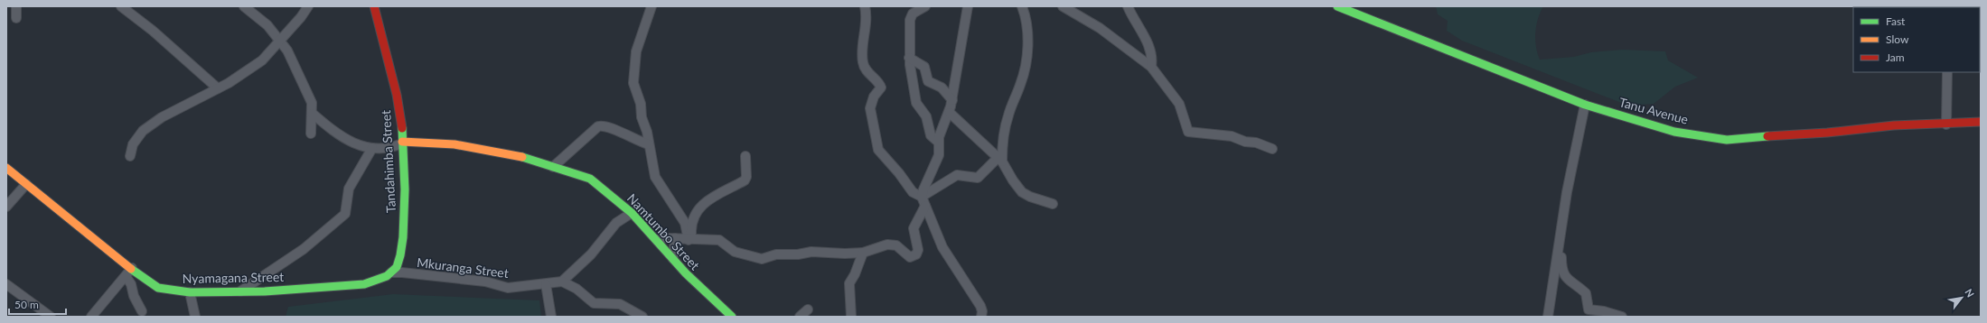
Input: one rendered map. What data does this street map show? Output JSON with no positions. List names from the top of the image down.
{
  "streets": {
    "street": [
      "Tanu Avenue",
      "Tandahimba Street",
      "Namtumbo Street",
      "Mkuranga Street",
      "Nyamagana Street"
    ]
  },
  "crossings": [
    ["Tandahimba Street", "Namtumbo Street"],
    ["Tandahimba Street", "Mkuranga Street"],
    ["Tandahimba Street", "Nyamagana Street"],
    ["Mkuranga Street", "Nyamagana Street"]
  ],
  "legend": ["Fast", "Slow", "Jam"],
  "scale_bar": "50 m",
  "north": "top right"
}
